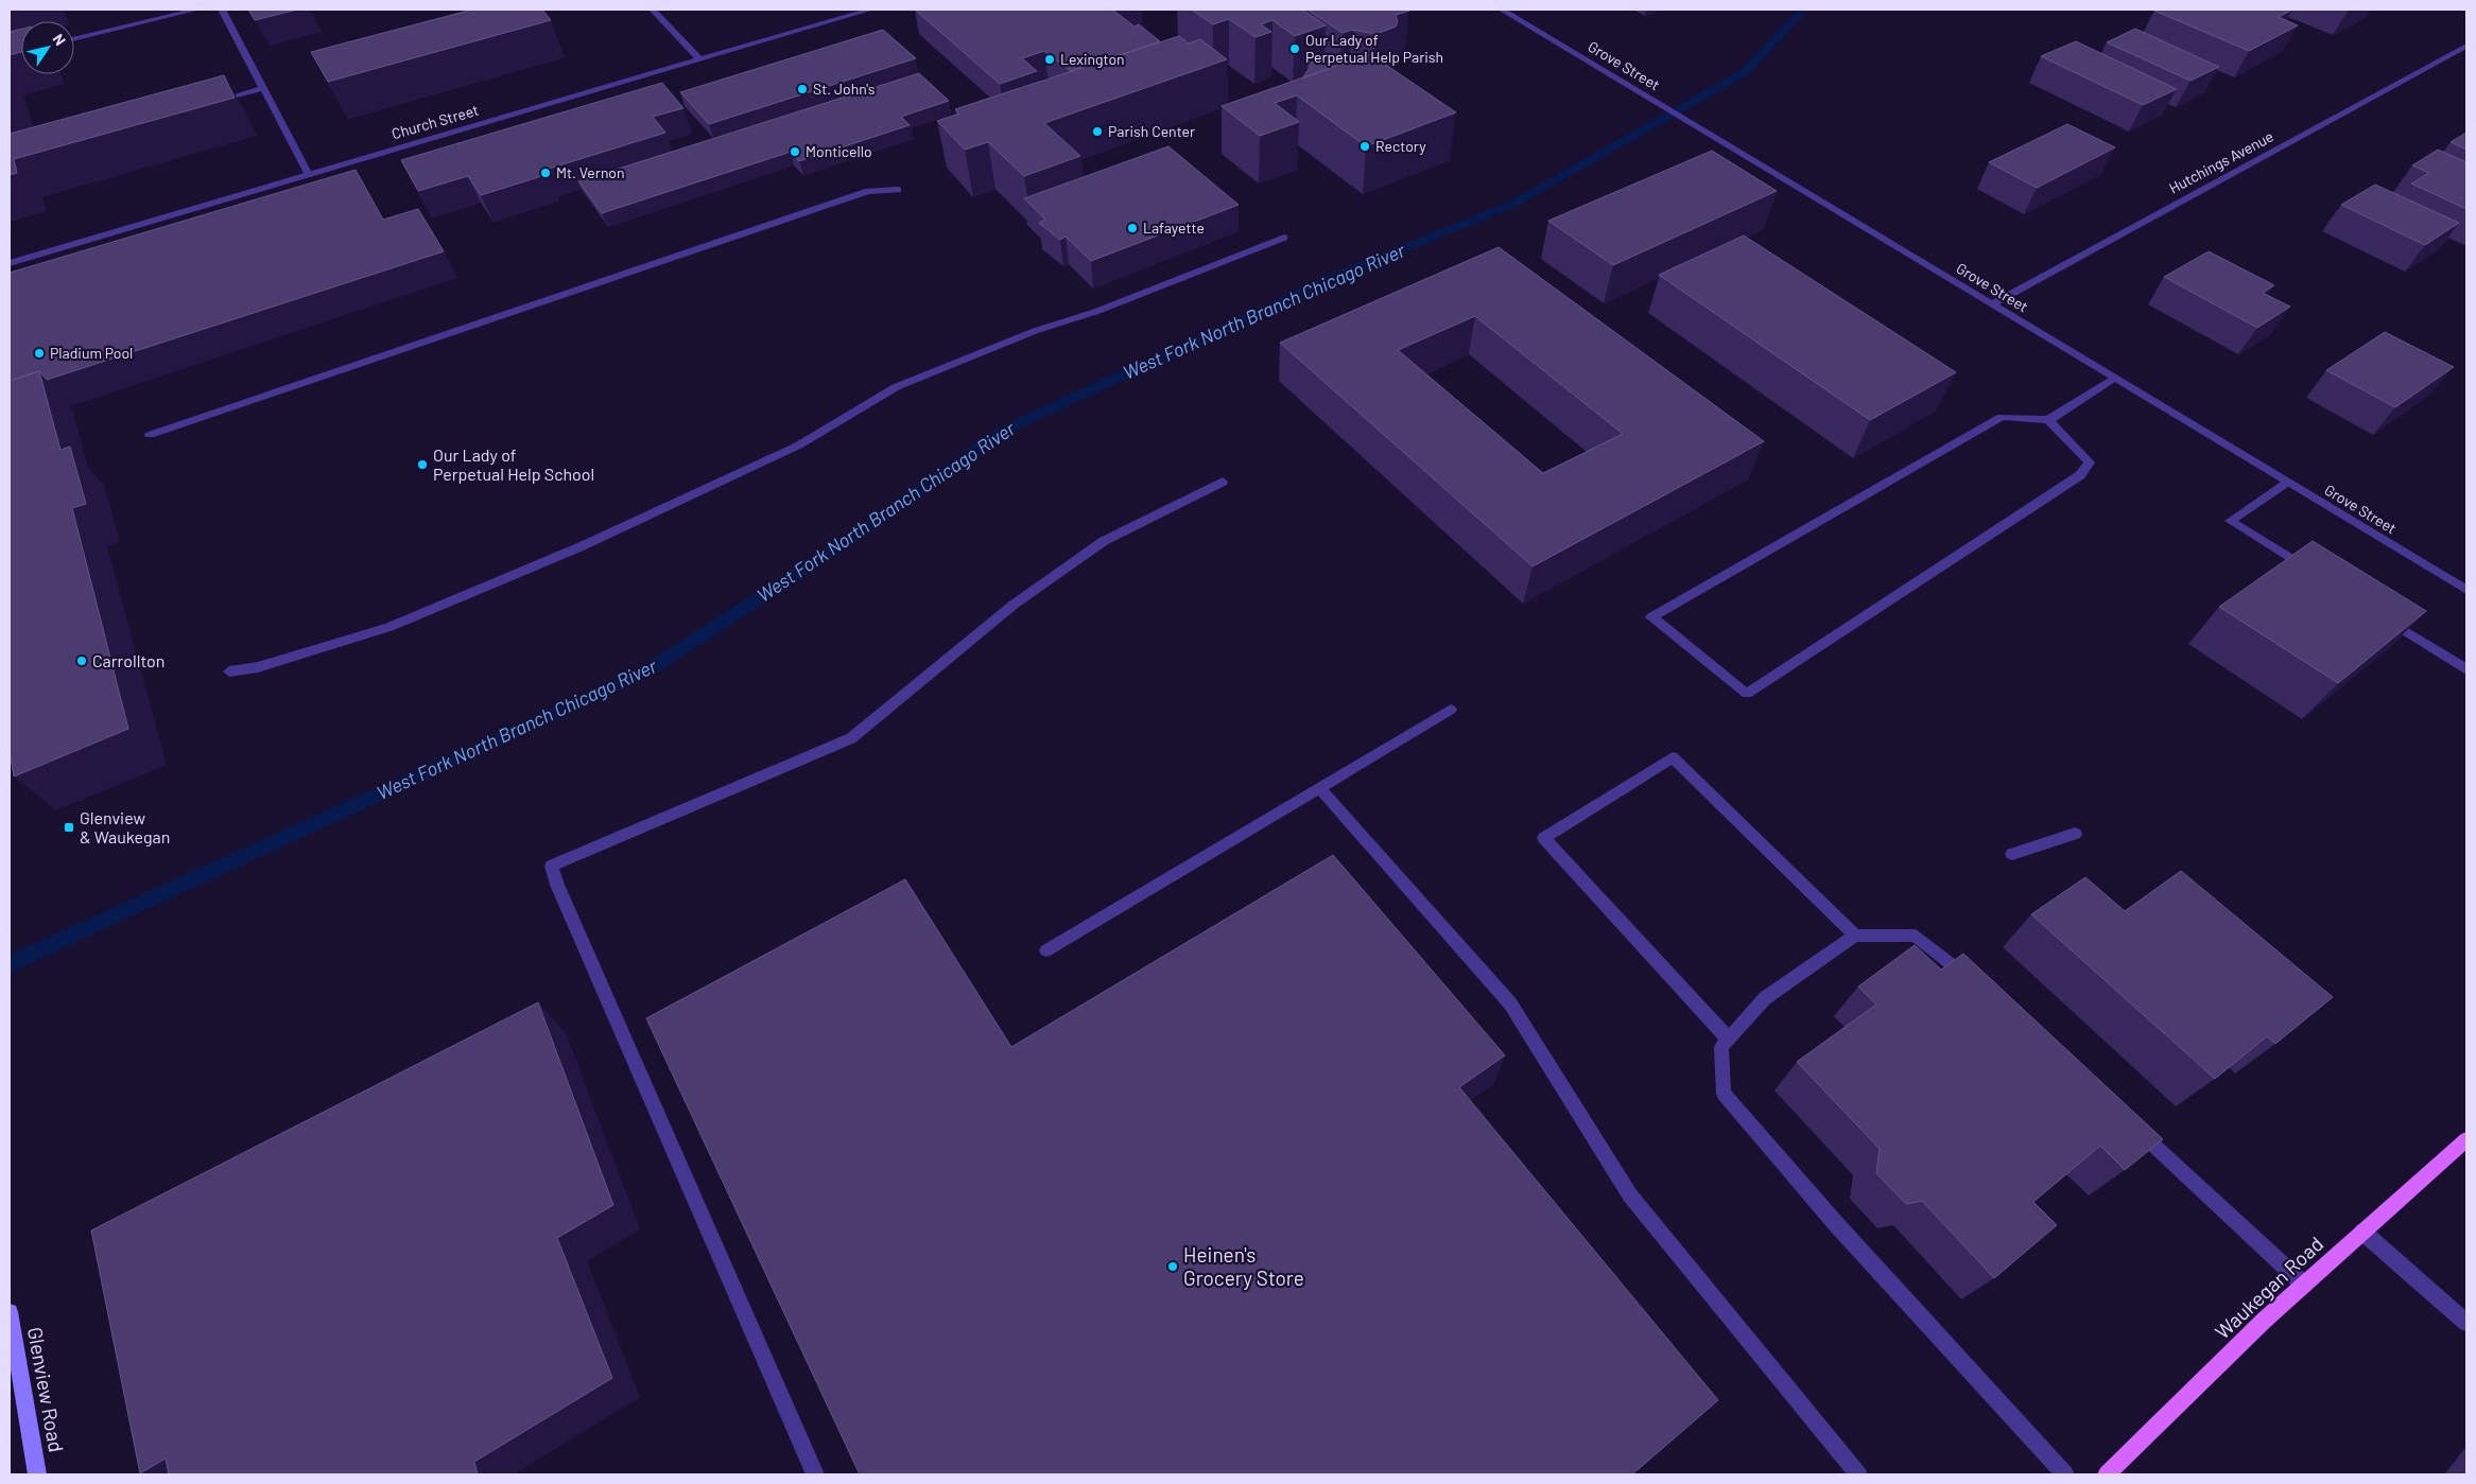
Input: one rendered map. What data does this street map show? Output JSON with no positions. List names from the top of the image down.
{
  "streets": {
    "main road": ["Waukegan Road", "Glenview Road"],
    "street": ["Grove Street", "Church Street", "Hutchings Avenue"]
  },
  "crossings": [
    ["Grove Street", "Hutchings Avenue"]
  ],
  "water": ["West Fork North Branch Chicago River"],
  "places": {
    "other": [
      "Our Lady of Perpetual Help Parish",
      "Lexington",
      "St. John's",
      "Parish Center",
      "Rectory",
      "Monticello",
      "Mt. Vernon",
      "Lafayette",
      "Pladium Pool",
      "Our Lady of Perpetual Help School",
      "Carrollton",
      "Heinen's Grocery Store"
    ],
    "transit": ["Glenview & Waukegan"]
  },
  "north": "top right"
}
